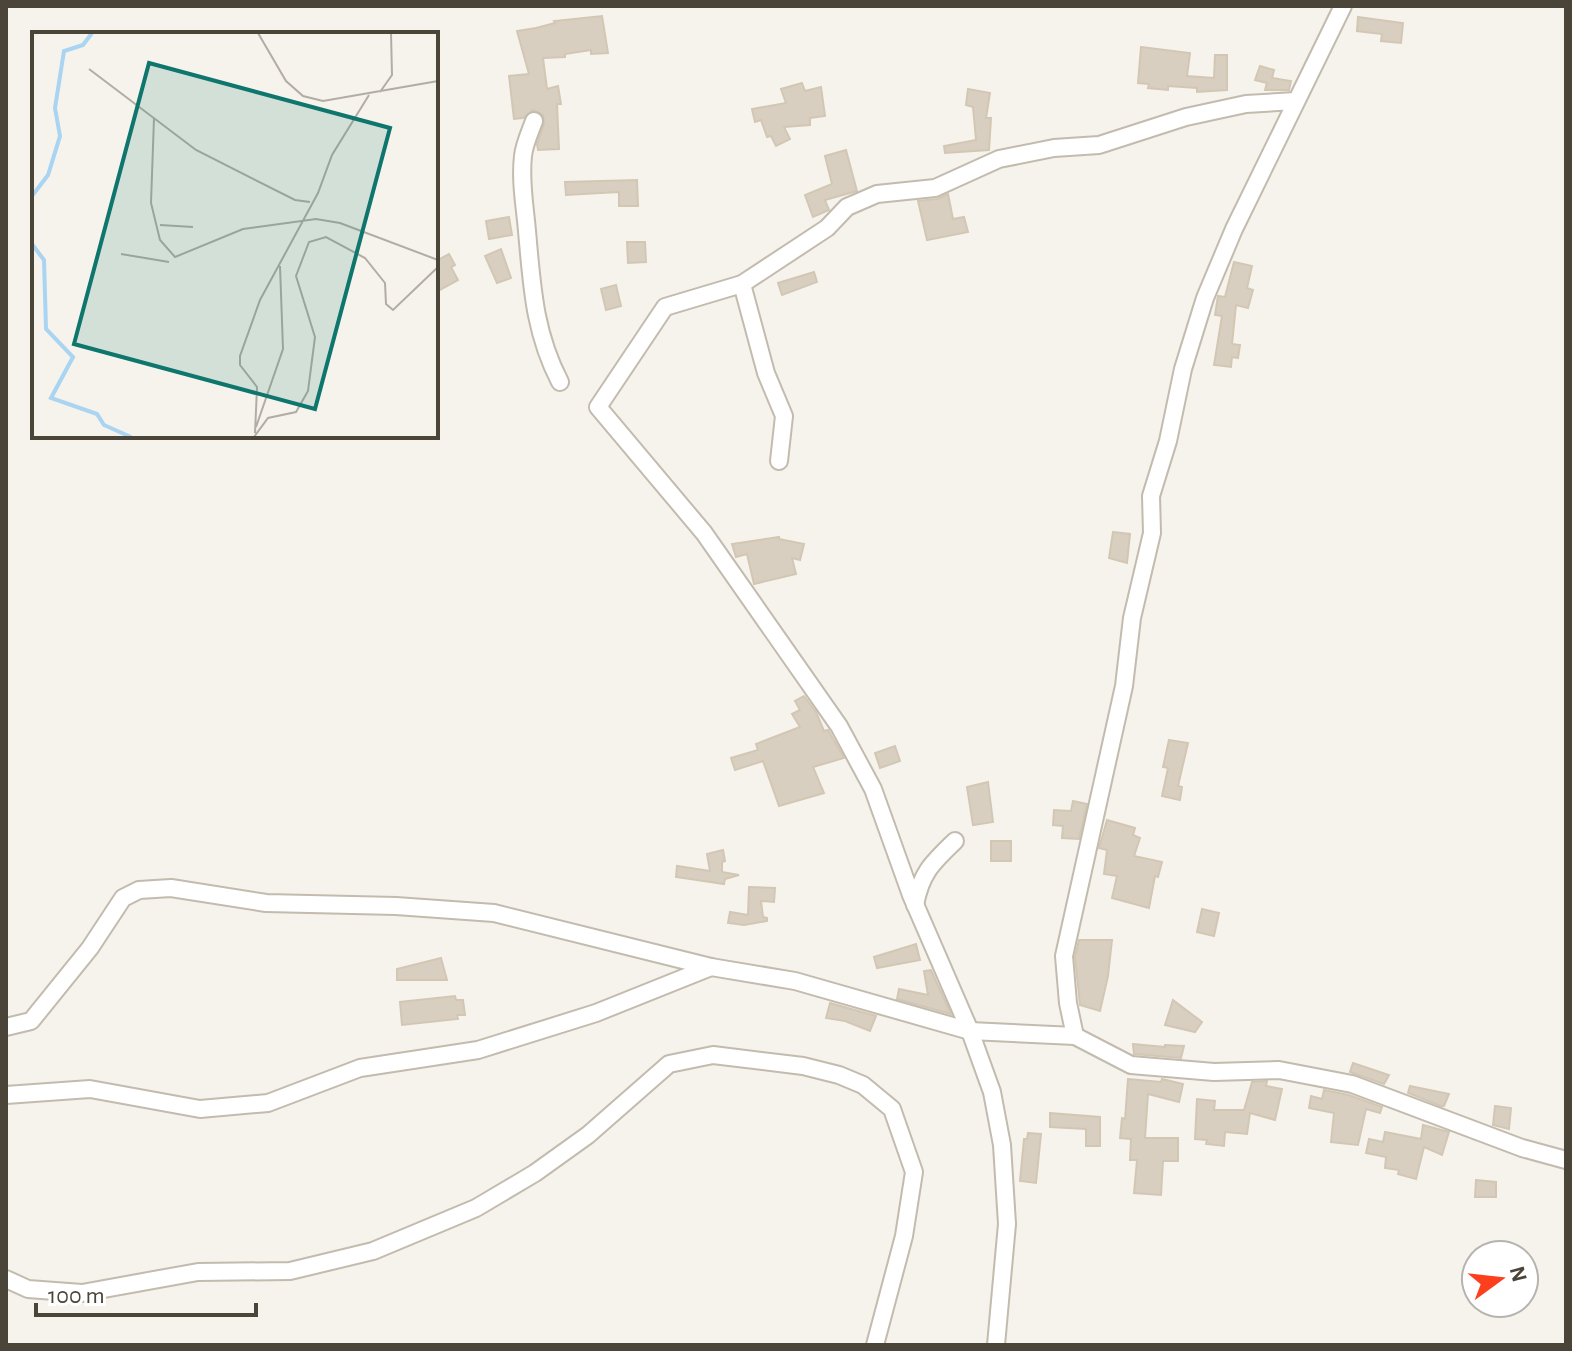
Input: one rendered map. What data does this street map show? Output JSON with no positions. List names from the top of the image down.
{
  "scale_bar": "100 m",
  "north": "right"
}
